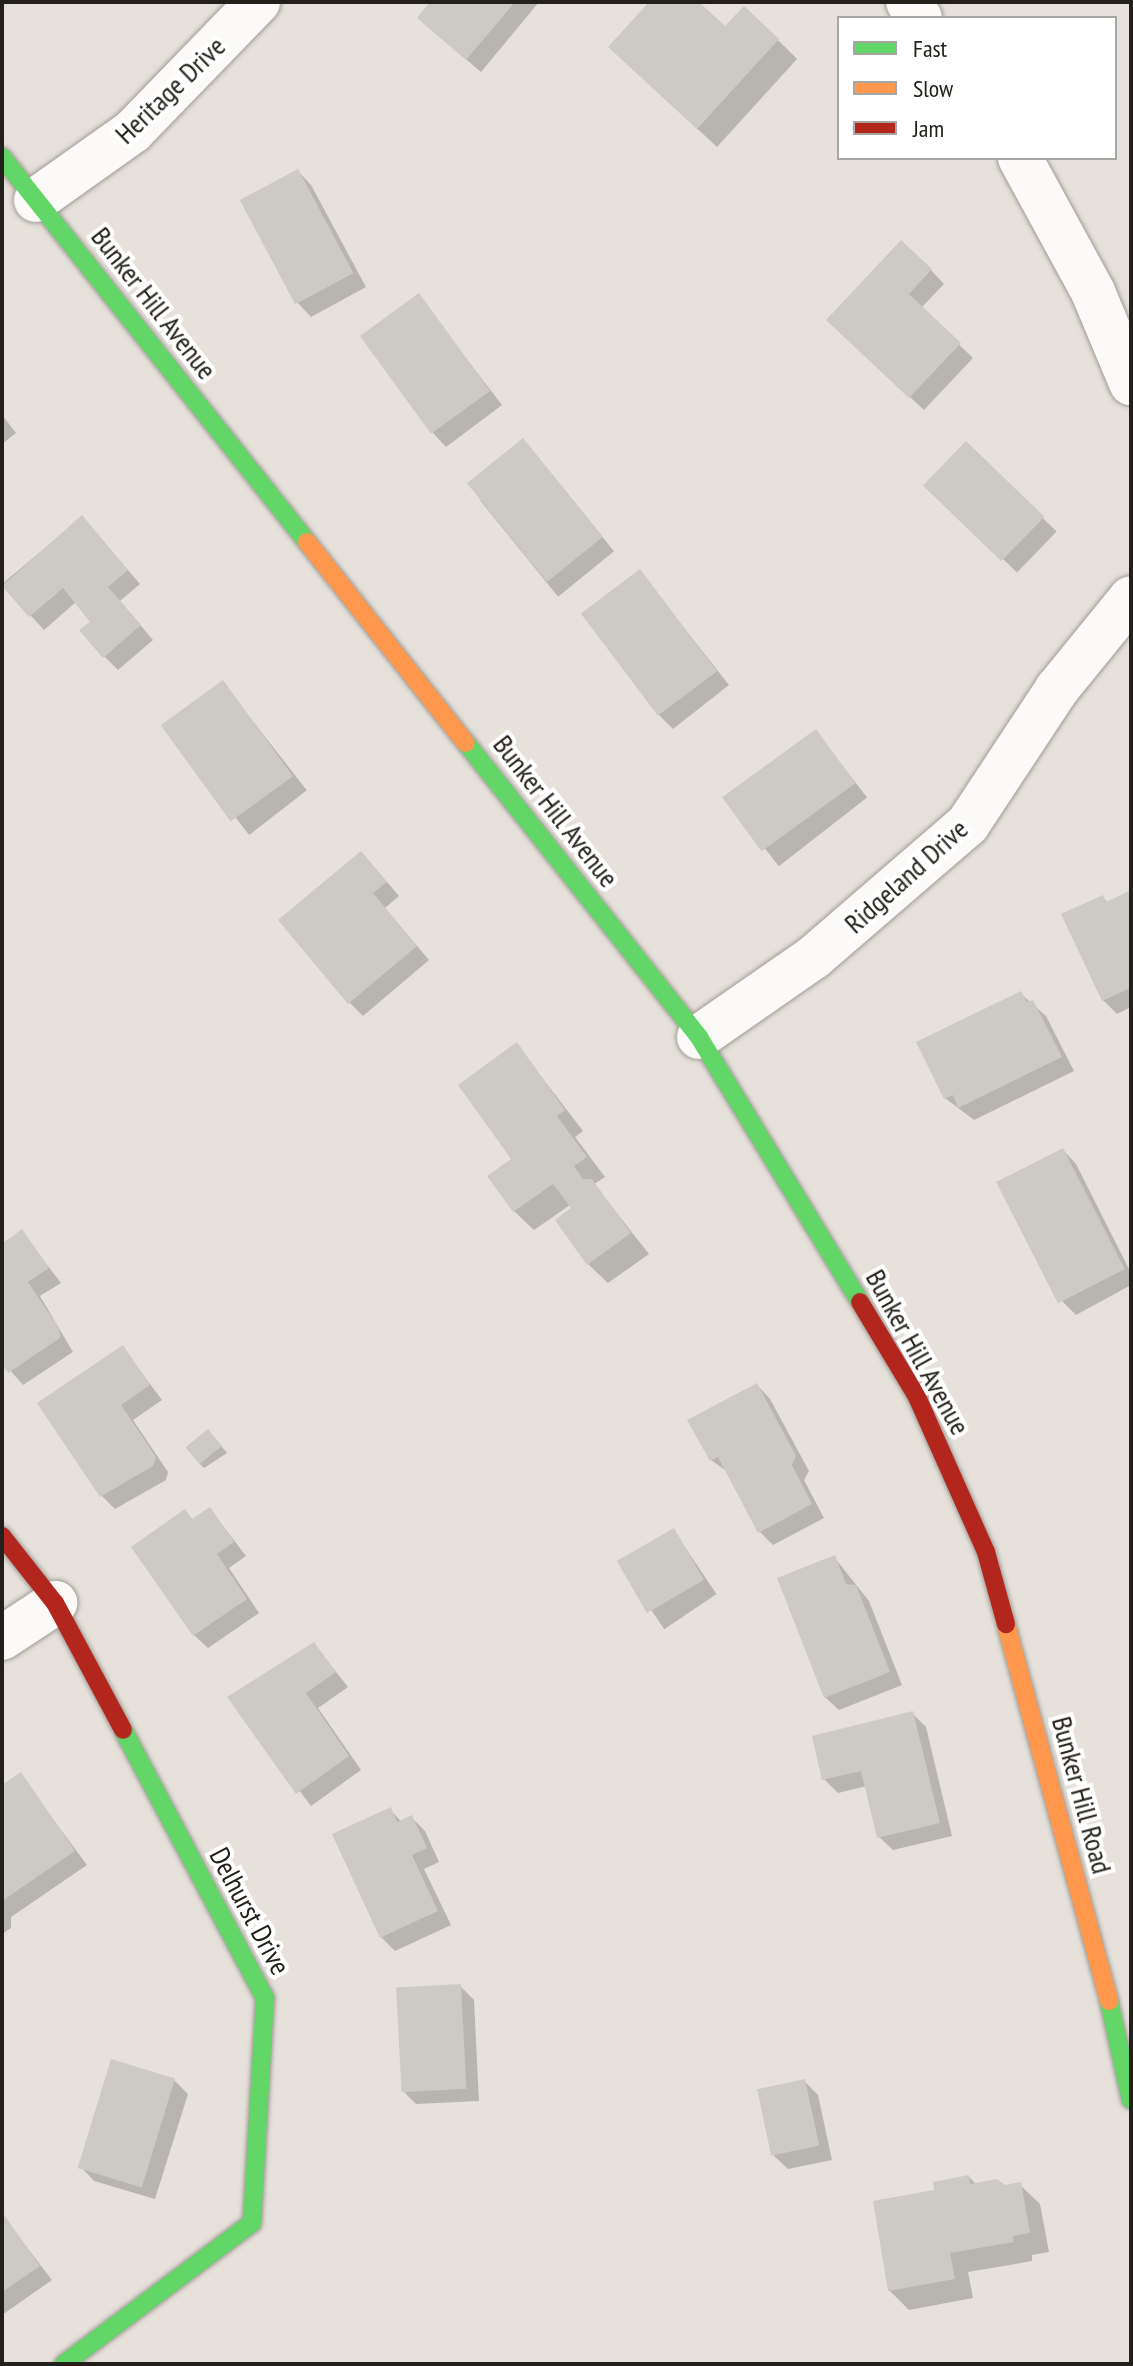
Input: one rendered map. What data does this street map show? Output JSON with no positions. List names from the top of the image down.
{
  "streets": {
    "main road": ["Bunker Hill Avenue", "Bunker Hill Road", "Delhurst Drive"],
    "street": ["Heritage Drive", "Ridgeland Drive"]
  },
  "crossings": [
    ["Heritage Drive", "Bunker Hill Avenue"],
    ["Bunker Hill Avenue", "Ridgeland Drive"],
    ["Bunker Hill Avenue", "Bunker Hill Road"]
  ],
  "legend": ["Fast", "Slow", "Jam"]
}
